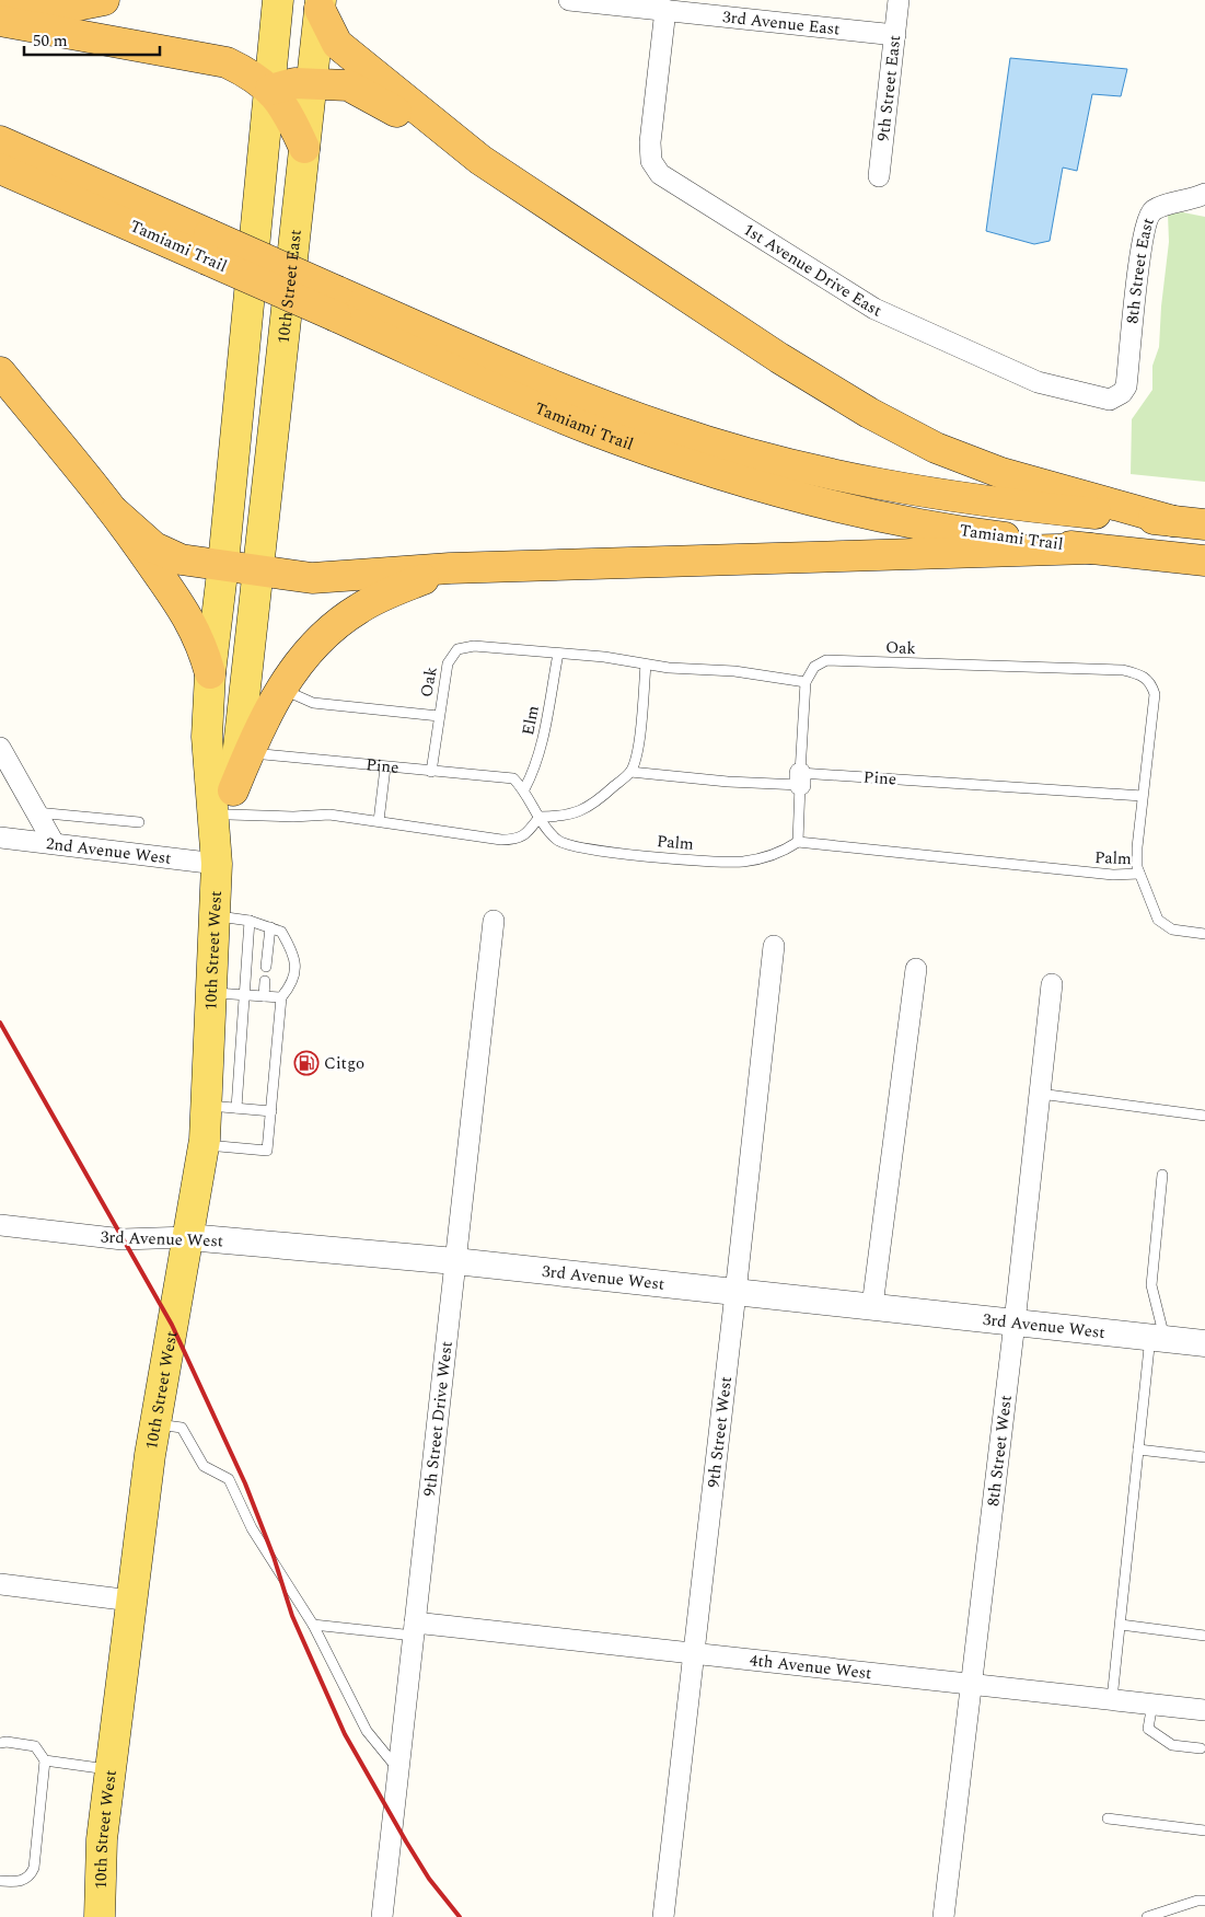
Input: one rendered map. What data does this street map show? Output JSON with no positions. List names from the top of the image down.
{
  "streets": {
    "highway": ["Tamiami Trail"],
    "main road": ["10th Street East", "10th Street West"],
    "street": [
      "3rd Avenue East",
      "9th Street East",
      "1st Avenue Drive East",
      "8th Street East",
      "2nd Avenue West",
      "3rd Avenue West",
      "9th Street Drive West",
      "9th Street West",
      "8th Street West",
      "4th Avenue West"
    ],
    "lane": [
      "Oak",
      "Elm",
      "Pine",
      "Palm"
    ]
  },
  "crossings": [
    ["3rd Avenue East", "9th Street East"],
    ["3rd Avenue East", "1st Avenue Drive East"],
    ["1st Avenue Drive East", "8th Street East"],
    ["Oak", "Elm"],
    ["Oak", "Pine"],
    ["Elm", "Pine"],
    ["Elm", "Palm"],
    ["Pine", "Palm"],
    ["2nd Avenue West", "10th Street West"],
    ["10th Street West", "3rd Avenue West"],
    ["3rd Avenue West", "9th Street Drive West"],
    ["3rd Avenue West", "9th Street West"],
    ["3rd Avenue West", "8th Street West"],
    ["9th Street Drive West", "4th Avenue West"],
    ["9th Street West", "4th Avenue West"],
    ["8th Street West", "4th Avenue West"]
  ],
  "places": {
    "fuel station": ["Citgo"]
  },
  "scale_bar": "50 m"
}
